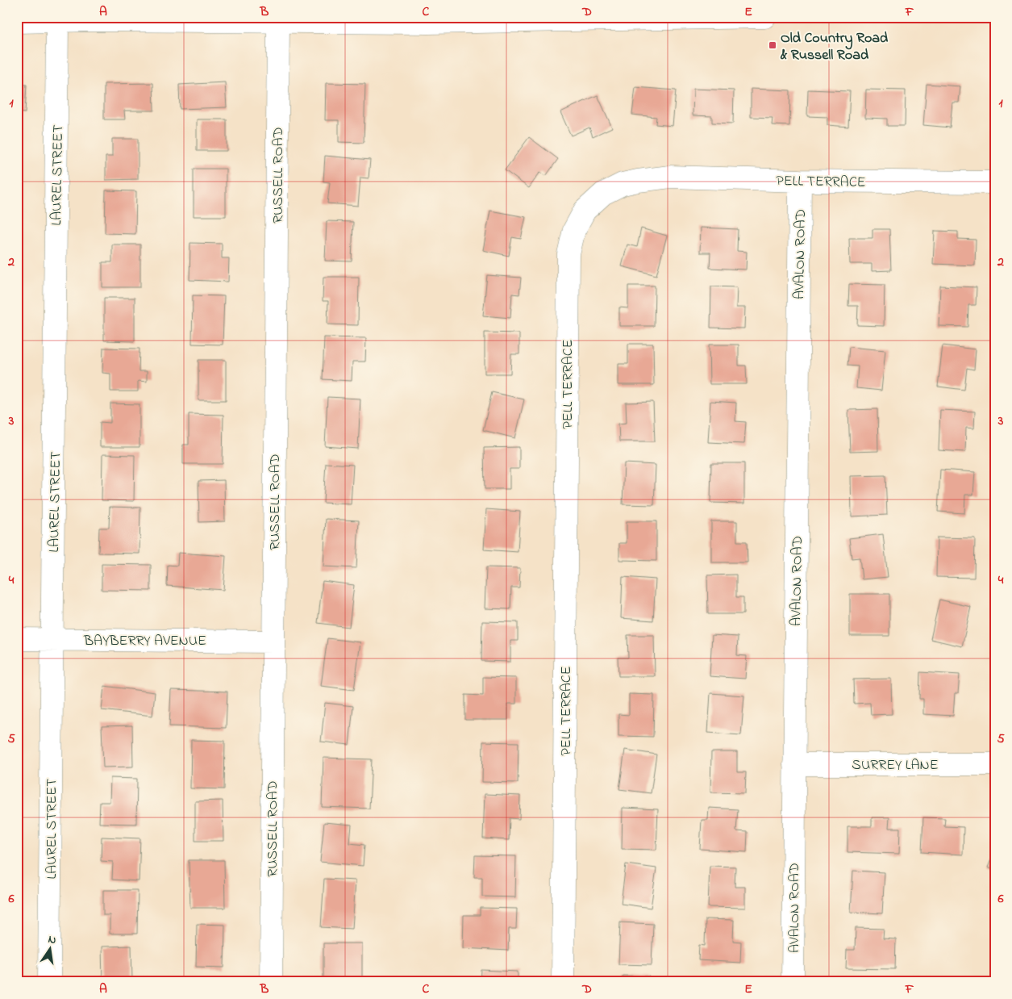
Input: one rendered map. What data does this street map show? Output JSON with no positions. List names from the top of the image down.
{
  "streets": {
    "street": [
      "LAUREL STREET",
      "RUSSELL ROAD",
      "PELL TERRACE",
      "AVALON ROAD",
      "BAYBERRY AVENUE",
      "SURREY LANE"
    ]
  },
  "crossings": [
    ["LAUREL STREET", "BAYBERRY AVENUE"],
    ["RUSSELL ROAD", "BAYBERRY AVENUE"],
    ["PELL TERRACE", "AVALON ROAD"],
    ["AVALON ROAD", "SURREY LANE"]
  ],
  "places": {
    "transit": ["Old Country Road & Russell Road"]
  },
  "north": "top",
  "grid": {
    "columns": [
      "A",
      "B",
      "C",
      "D",
      "E",
      "F"
    ],
    "rows": [
      "1",
      "2",
      "3",
      "4",
      "5",
      "6"
    ]
  }
}
